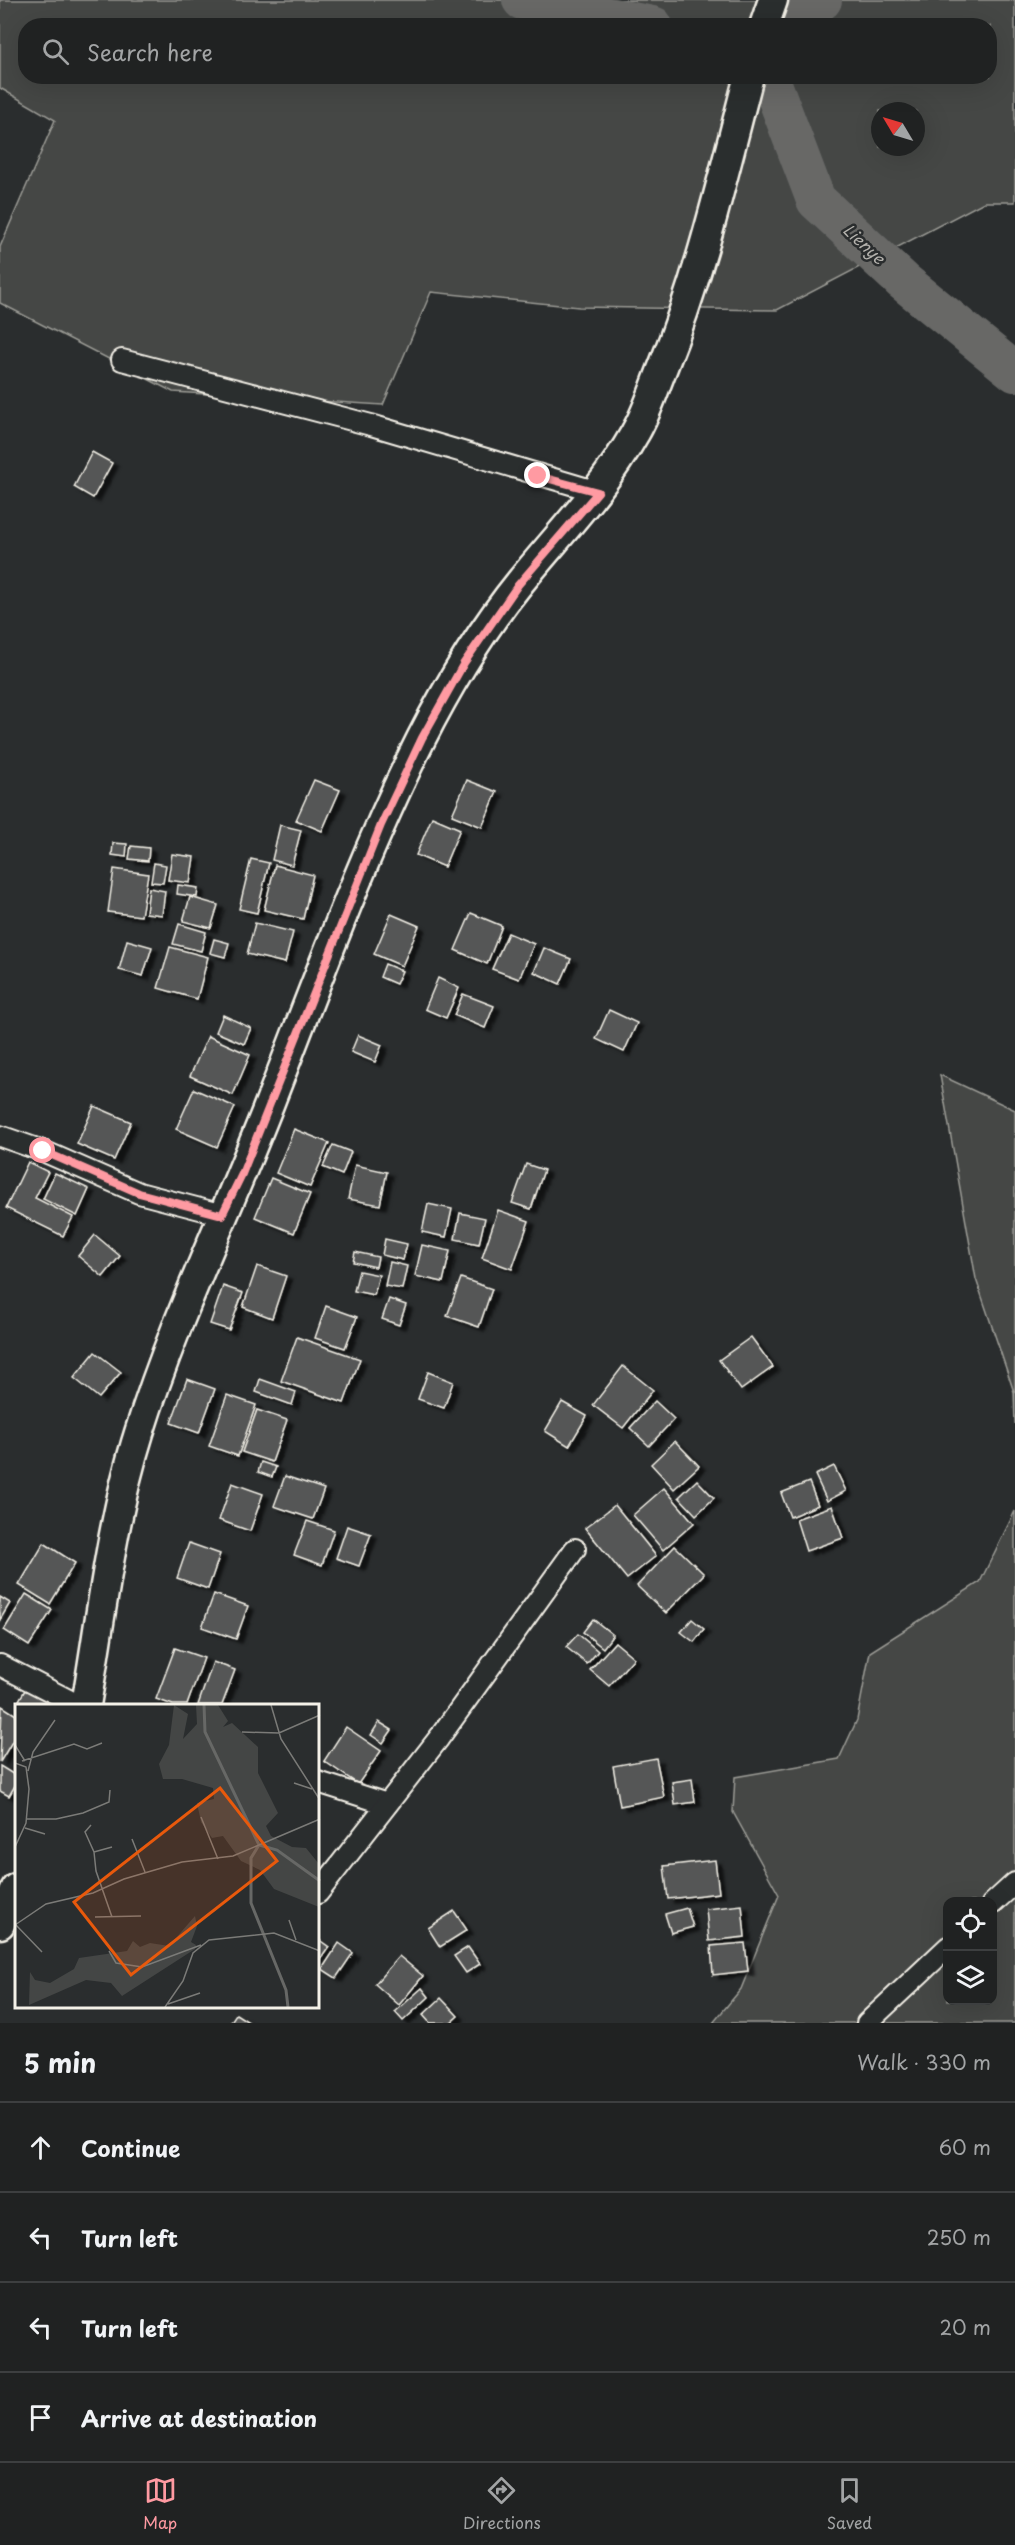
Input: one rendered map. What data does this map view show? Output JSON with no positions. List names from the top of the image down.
{
  "water": ["Lienye"],
  "north": "top left",
  "page": {
    "search": "Search here",
    "heading": ["5 min", "Walk · 330 m"],
    "list": [
      ["Continue", "60 m"],
      ["Turn left", "250 m"],
      ["Turn left", "20 m"],
      "Arrive at destination"
    ],
    "nav": ["Map", "Directions", "Saved"]
  }
}
